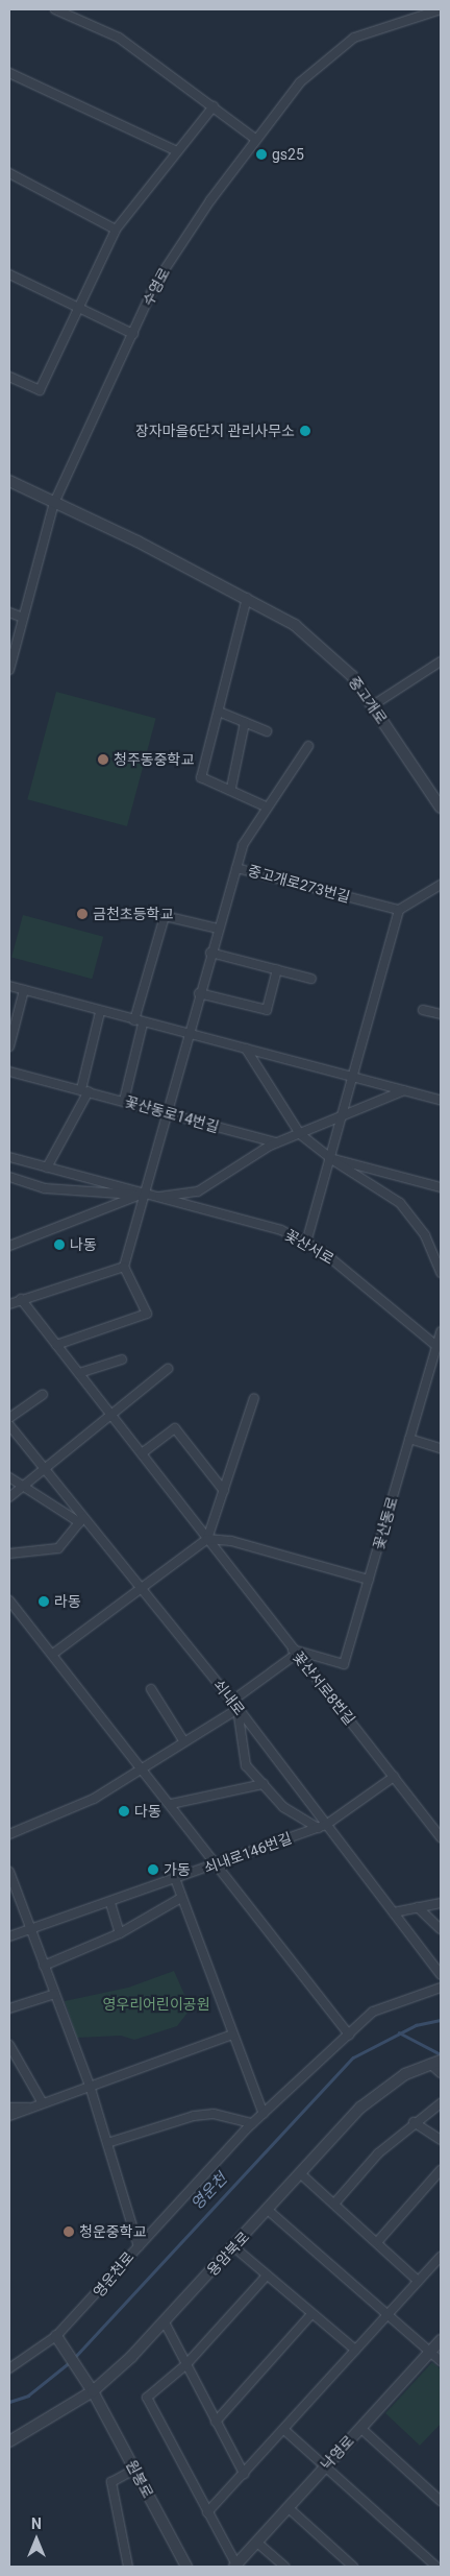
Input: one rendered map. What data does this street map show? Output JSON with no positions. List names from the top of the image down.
{
  "streets": {
    "street": [
      "수영로",
      "중고개로",
      "중고개로273번길",
      "꽃산동로14번길",
      "꽃산서로",
      "꽃산동로",
      "꽃산서로8번길",
      "쇠내로",
      "쇠내로146번길",
      "용암북로",
      "영운천로",
      "낙영로",
      "원봉로"
    ]
  },
  "crossings": [
    ["수영로", "중고개로"],
    ["중고개로273번길", "꽃산동로14번길"],
    ["중고개로273번길", "꽃산서로"],
    ["꽃산동로14번길", "꽃산서로"],
    ["꽃산서로", "꽃산동로"],
    ["꽃산동로", "꽃산서로8번길"],
    ["꽃산서로8번길", "쇠내로146번길"],
    ["쇠내로", "쇠내로146번길"],
    ["용암북로", "원봉로"],
    ["영운천로", "원봉로"]
  ],
  "water": ["영운천"],
  "parks": ["영우리어린이공원"],
  "places": [
    "gs25",
    "장자마을6단지 관리사무소",
    "청주동중학교",
    "금천초등학교",
    "나동",
    "라동",
    "다동",
    "가동",
    "청운중학교"
  ],
  "north": "top"
}
